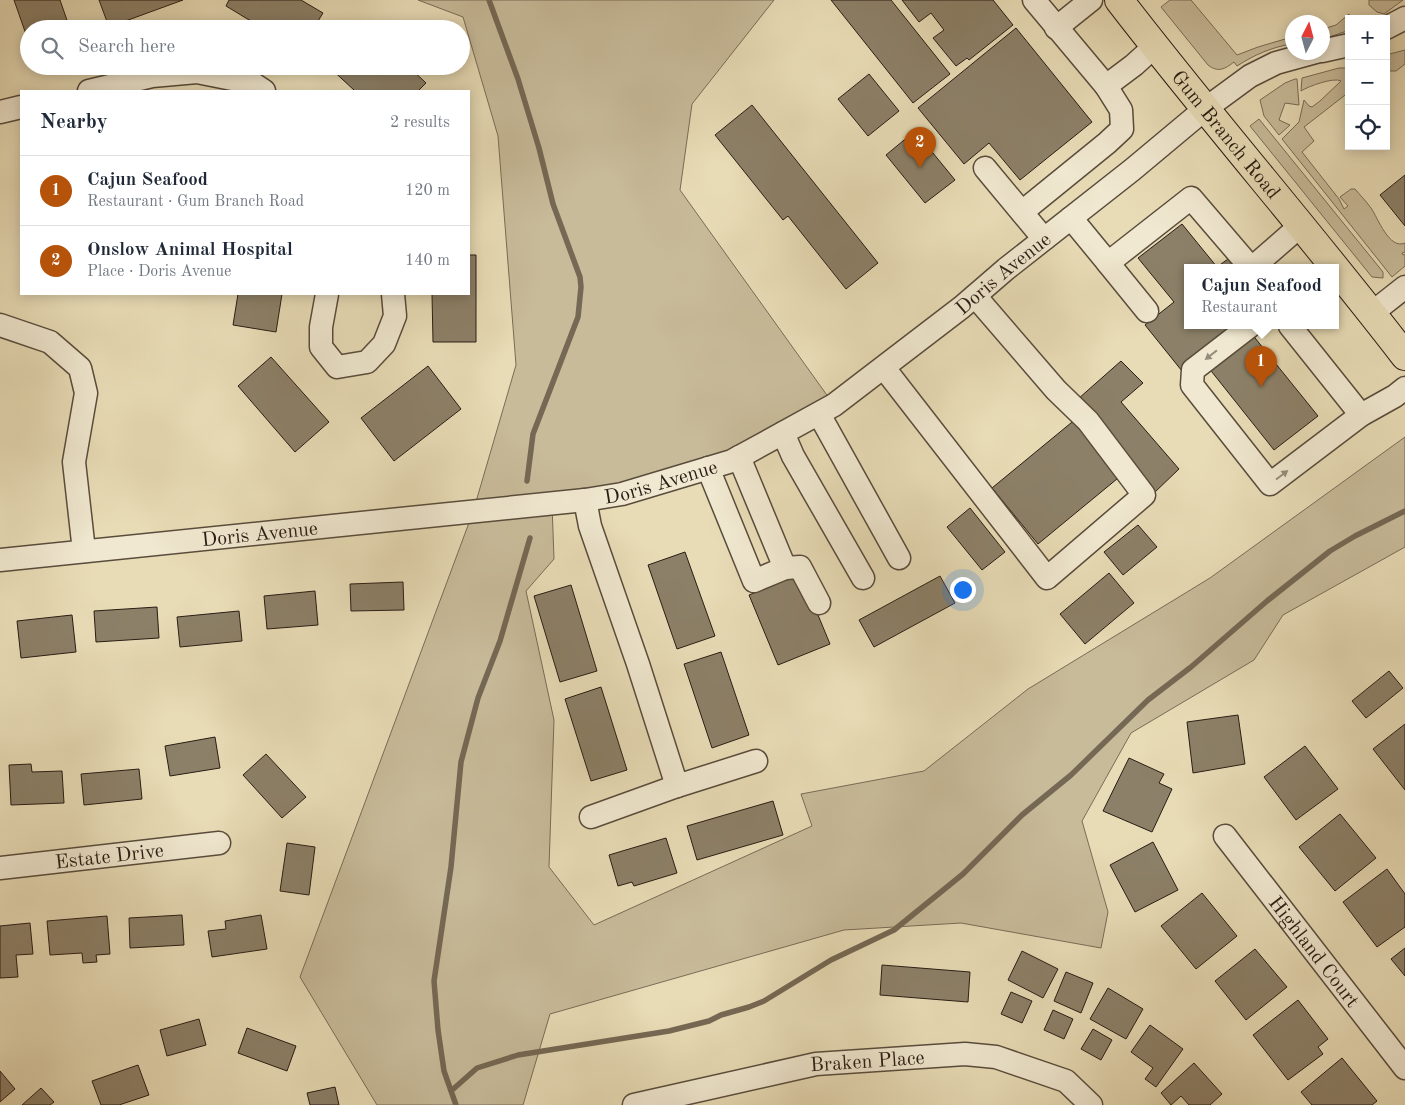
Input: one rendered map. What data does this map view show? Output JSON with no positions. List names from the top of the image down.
{
  "streets": {
    "main road": ["Gum Branch Road"],
    "street": [
      "Doris Avenue",
      "Estate Drive",
      "Highland Court",
      "Braken Place"
    ]
  },
  "crossings": [
    ["Gum Branch Road", "Doris Avenue"]
  ],
  "north": "top",
  "page": {
    "map_buttons": ["+", "−"],
    "search": "Search here",
    "heading": ["Nearby", "2 results"],
    "pins": ["2", "1"],
    "list": [
      {
        "mark": "1",
        "name": "Cajun Seafood",
        "note": "Restaurant · Gum Branch Road",
        "value": "120 m"
      },
      {
        "mark": "2",
        "name": "Onslow Animal Hospital",
        "note": "Place · Doris Avenue",
        "value": "140 m"
      }
    ],
    "popup": ["Cajun Seafood", "Restaurant"]
  }
}
